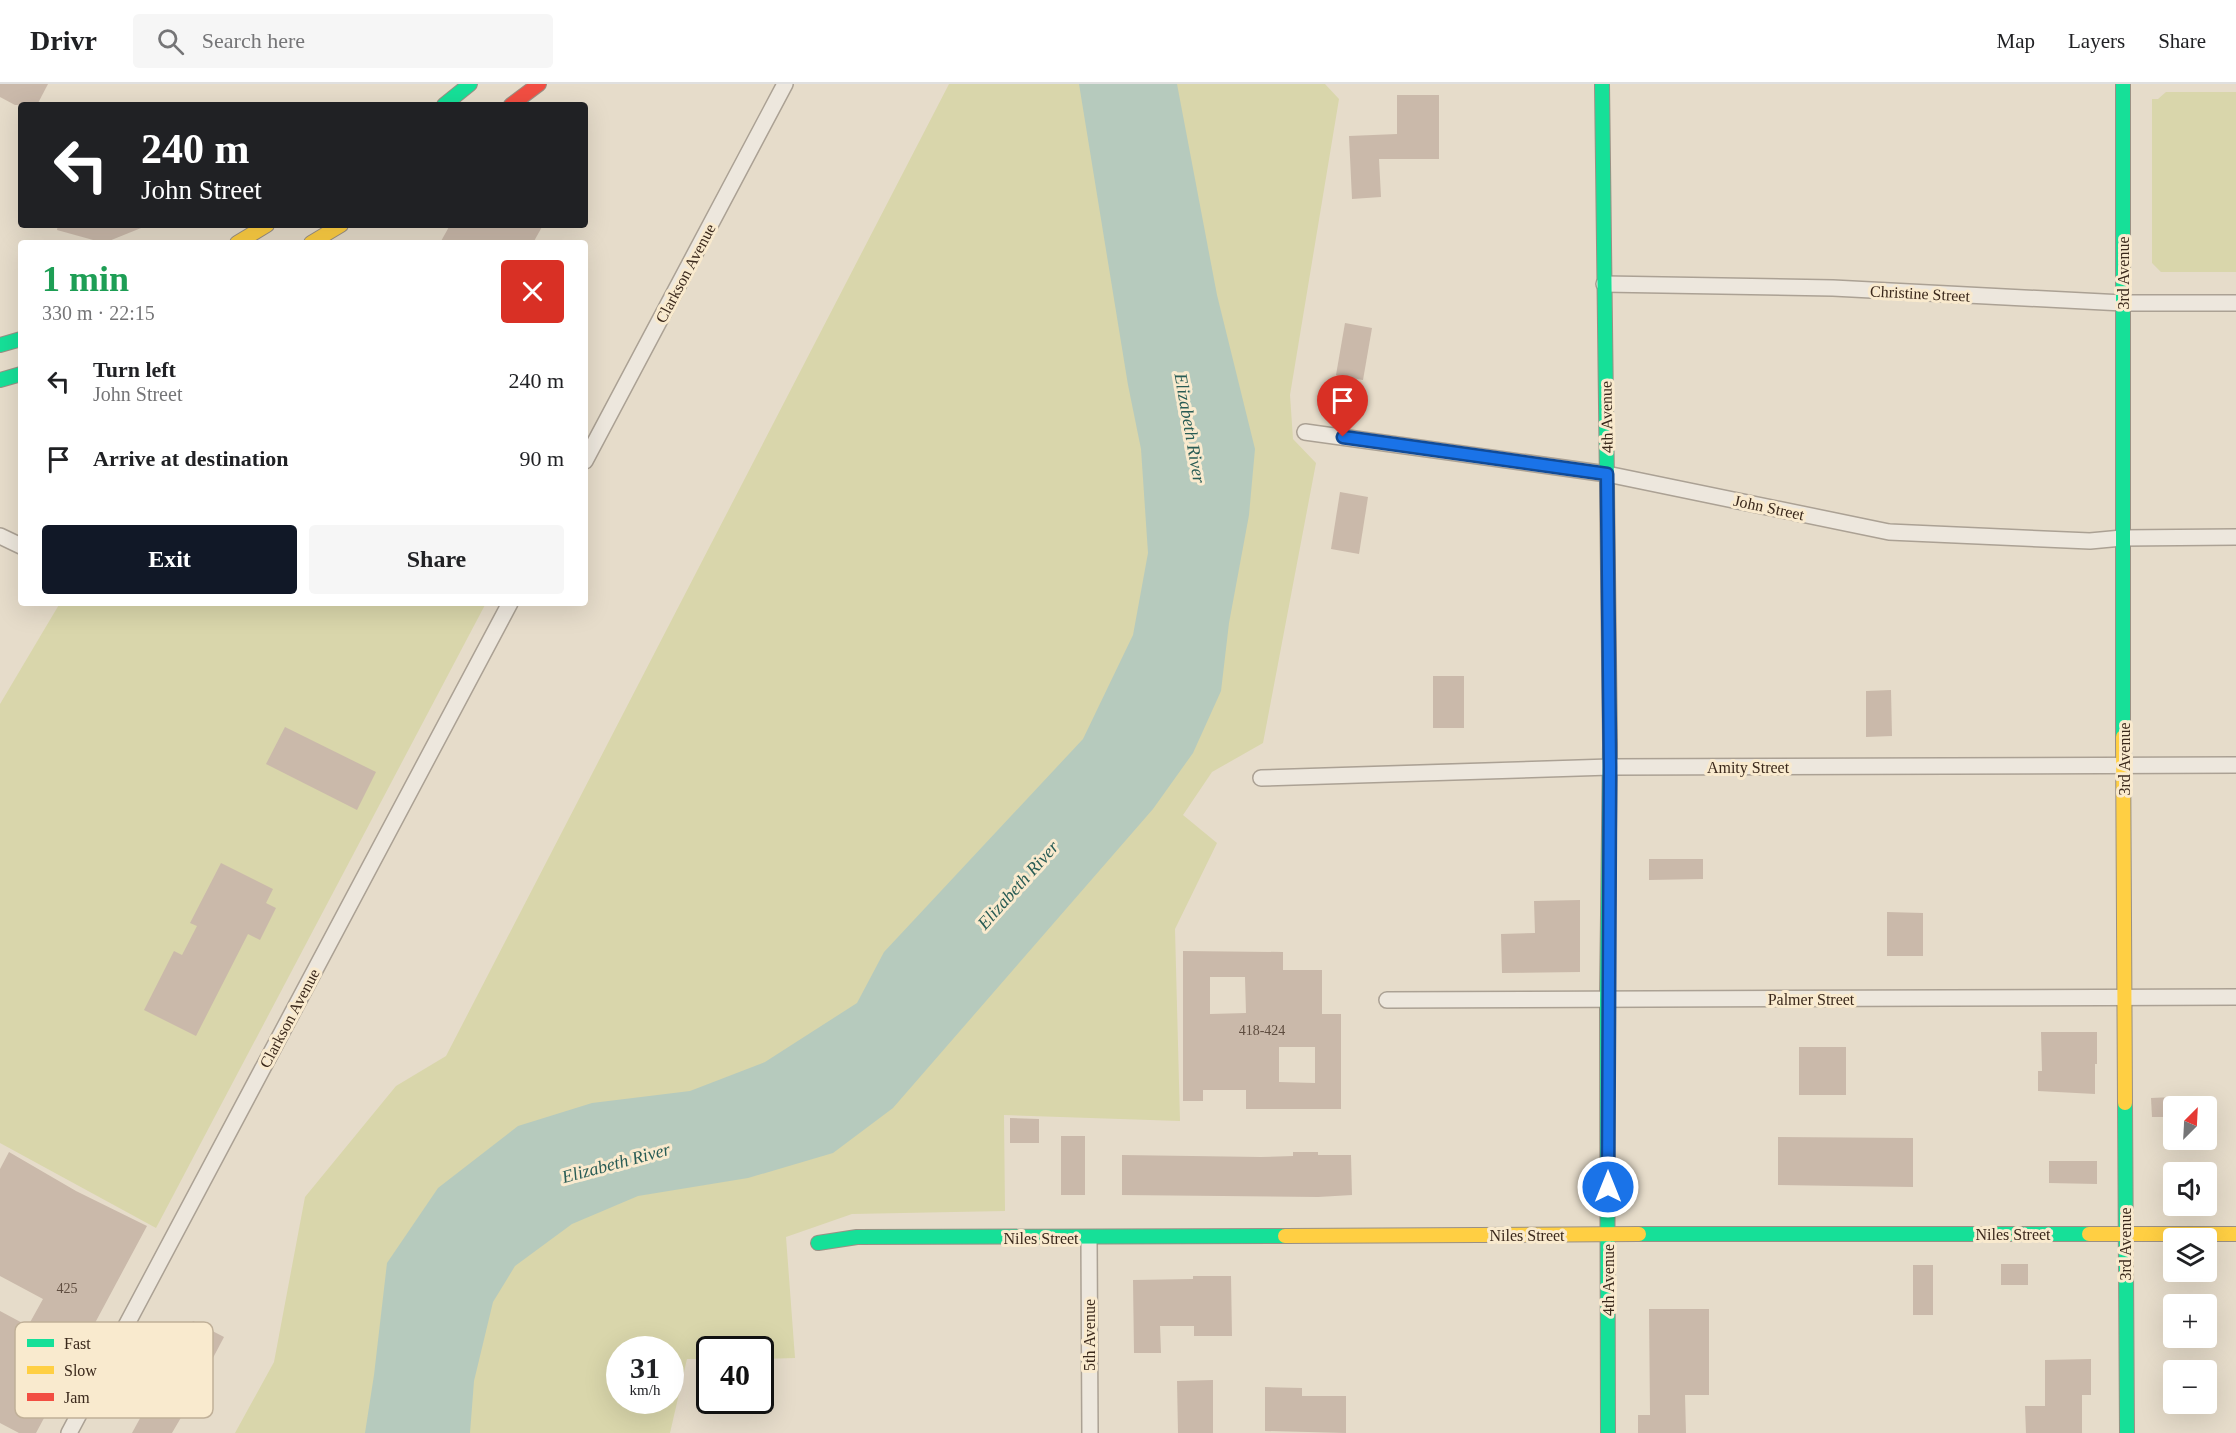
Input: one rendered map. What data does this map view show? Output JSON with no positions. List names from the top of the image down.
{
  "streets": {
    "main road": ["3rd Avenue", "4th Avenue", "Niles Street"],
    "street": [
      "Clarkson Avenue",
      "Christine Street",
      "John Street",
      "Amity Street",
      "Palmer Street",
      "5th Avenue"
    ]
  },
  "crossings": [
    ["3rd Avenue", "Christine Street"],
    ["3rd Avenue", "John Street"],
    ["3rd Avenue", "Amity Street"],
    ["3rd Avenue", "Palmer Street"],
    ["3rd Avenue", "Niles Street"],
    ["Christine Street", "4th Avenue"],
    ["4th Avenue", "John Street"],
    ["4th Avenue", "Amity Street"],
    ["4th Avenue", "Palmer Street"],
    ["4th Avenue", "Niles Street"],
    ["Niles Street", "5th Avenue"]
  ],
  "water": ["Elizabeth River"],
  "house_numbers": ["418-424", "425"],
  "legend": ["Fast", "Slow", "Jam"],
  "north": "top right",
  "page": {
    "header": "Drivr",
    "search": "Search here",
    "nav": ["Map", "Layers", "Share"],
    "turn": ["240 m", "John Street"],
    "heading": ["1 min", "330 m · 22:15"],
    "list": [
      {
        "name": "Turn left",
        "note": "John Street",
        "value": "240 m"
      },
      {
        "name": "Arrive at destination",
        "value": "90 m"
      }
    ],
    "buttons": ["Exit", "Share"],
    "map_buttons": ["+", "−"],
    "speed": "31 km/h",
    "limit": "40"
  }
}
